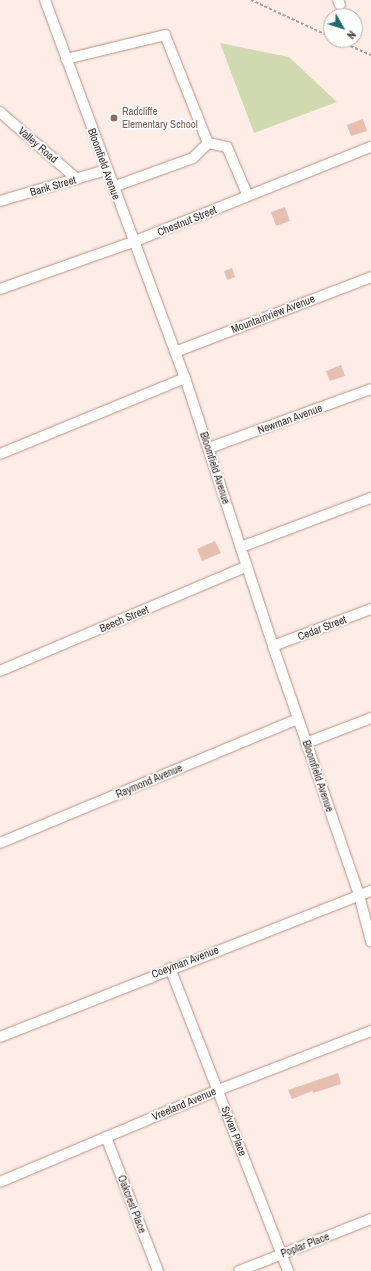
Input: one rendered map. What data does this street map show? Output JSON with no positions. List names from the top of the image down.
{
  "streets": {
    "street": [
      "Valley Road",
      "Bloomfield Avenue",
      "Bank Street",
      "Chestnut Street",
      "Mountainview Avenue",
      "Newman Avenue",
      "Beech Street",
      "Cedar Street",
      "Raymond Avenue",
      "Coeyman Avenue",
      "Vreeland Avenue",
      "Sylvan Place",
      "Oakcrest Place",
      "Poplar Place"
    ]
  },
  "crossings": [
    ["Valley Road", "Bank Street"],
    ["Bloomfield Avenue", "Bank Street"],
    ["Bloomfield Avenue", "Chestnut Street"],
    ["Bloomfield Avenue", "Mountainview Avenue"],
    ["Bloomfield Avenue", "Newman Avenue"],
    ["Bloomfield Avenue", "Beech Street"],
    ["Bloomfield Avenue", "Cedar Street"],
    ["Bloomfield Avenue", "Raymond Avenue"],
    ["Bloomfield Avenue", "Coeyman Avenue"],
    ["Coeyman Avenue", "Sylvan Place"],
    ["Vreeland Avenue", "Sylvan Place"],
    ["Vreeland Avenue", "Oakcrest Place"],
    ["Sylvan Place", "Poplar Place"]
  ],
  "places": ["Radcliffe Elementary School"],
  "north": "bottom right"
}
